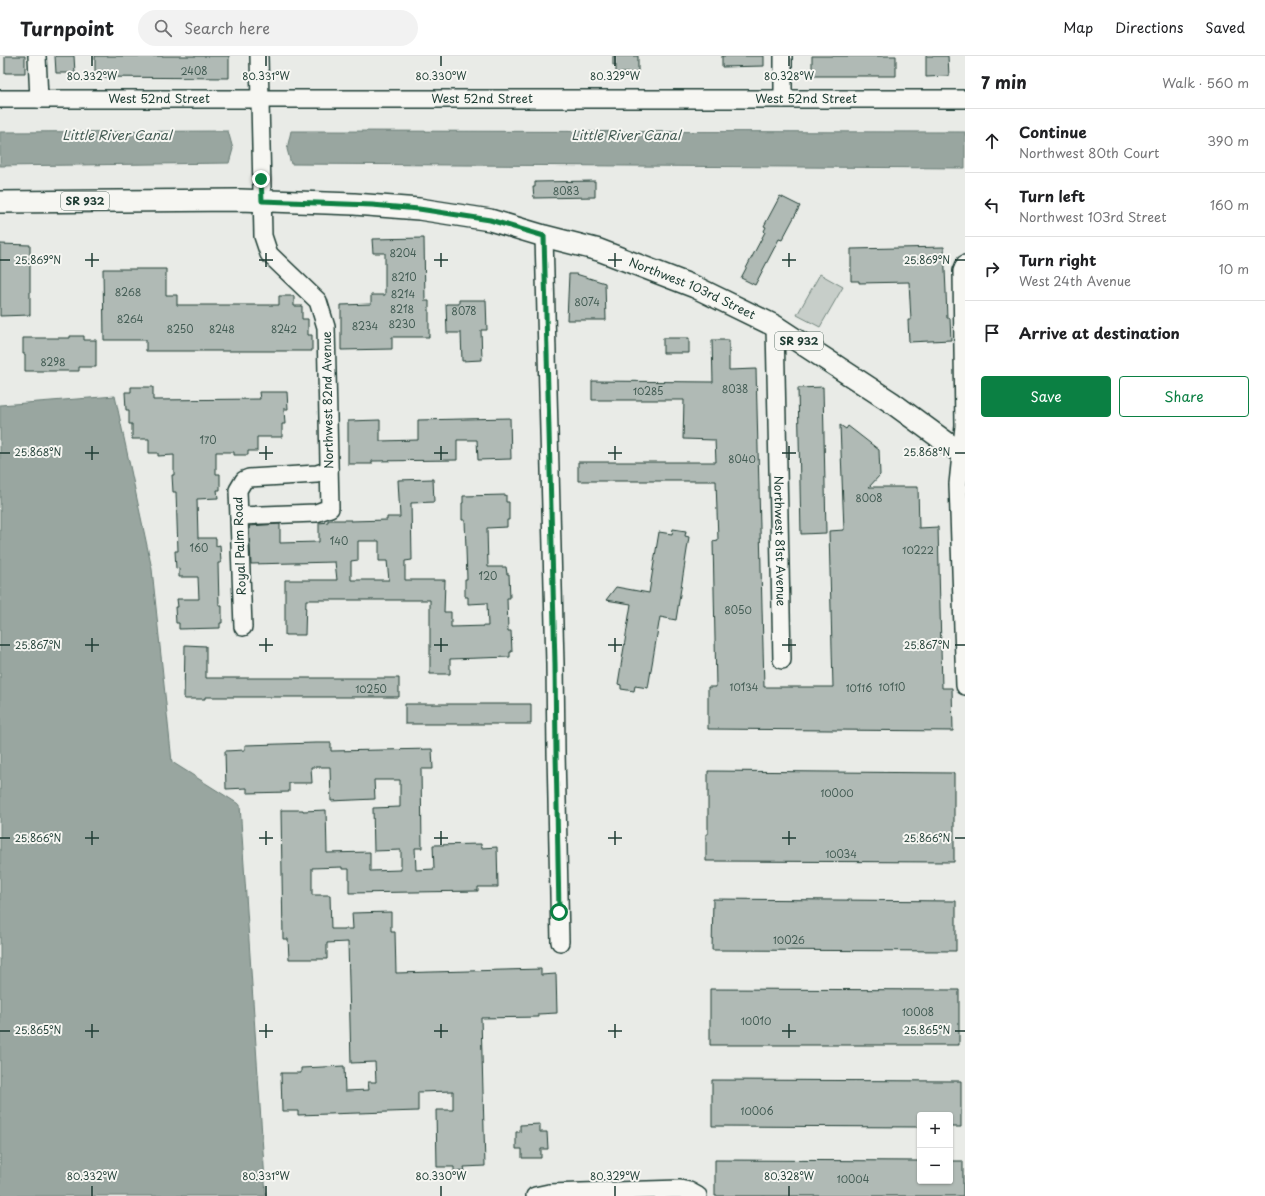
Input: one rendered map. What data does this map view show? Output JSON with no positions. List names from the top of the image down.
{
  "streets": {
    "main road": ["SR 932", "Northwest 103rd Street"],
    "street": [
      "West 52nd Street",
      "Northwest 82nd Avenue",
      "Northwest 81st Avenue",
      "Royal Palm Road"
    ]
  },
  "crossings": [
    ["West 52nd Street", "Northwest 82nd Avenue"],
    ["Northwest 103rd Street", "Northwest 82nd Avenue"],
    ["Northwest 103rd Street", "Northwest 81st Avenue"],
    ["Northwest 82nd Avenue", "Royal Palm Road"]
  ],
  "water": ["Little River Canal"],
  "house_numbers": [
    "2408",
    "8083",
    "8204",
    "8210",
    "8268",
    "8214",
    "8074",
    "8218",
    "8078",
    "8264",
    "8230",
    "8234",
    "8250",
    "8248",
    "8242",
    "8298",
    "8038",
    "10285",
    "170",
    "8040",
    "8008",
    "140",
    "160",
    "10222",
    "120",
    "8050",
    "10134",
    "10110",
    "10116",
    "10250",
    "10000",
    "10034",
    "10026",
    "10008",
    "10010",
    "10006",
    "10004"
  ],
  "page": {
    "header": "Turnpoint",
    "search": "Search here",
    "nav": ["Map", "Directions", "Saved"],
    "heading": ["7 min", "Walk · 560 m"],
    "list": [
      ["Continue", "Northwest 80th Court", "390 m"],
      ["Turn left", "Northwest 103rd Street", "160 m"],
      ["Turn right", "West 24th Avenue", "10 m"],
      "Arrive at destination"
    ],
    "buttons": ["Save", "Share"],
    "map_buttons": ["+", "−"]
  },
  "coordinates": [
    "80.332°W",
    "80.331°W",
    "80.330°W",
    "80.329°W",
    "80.328°W",
    "25.869°N",
    "25.868°N",
    "25.867°N",
    "25.866°N",
    "25.865°N"
  ]
}
